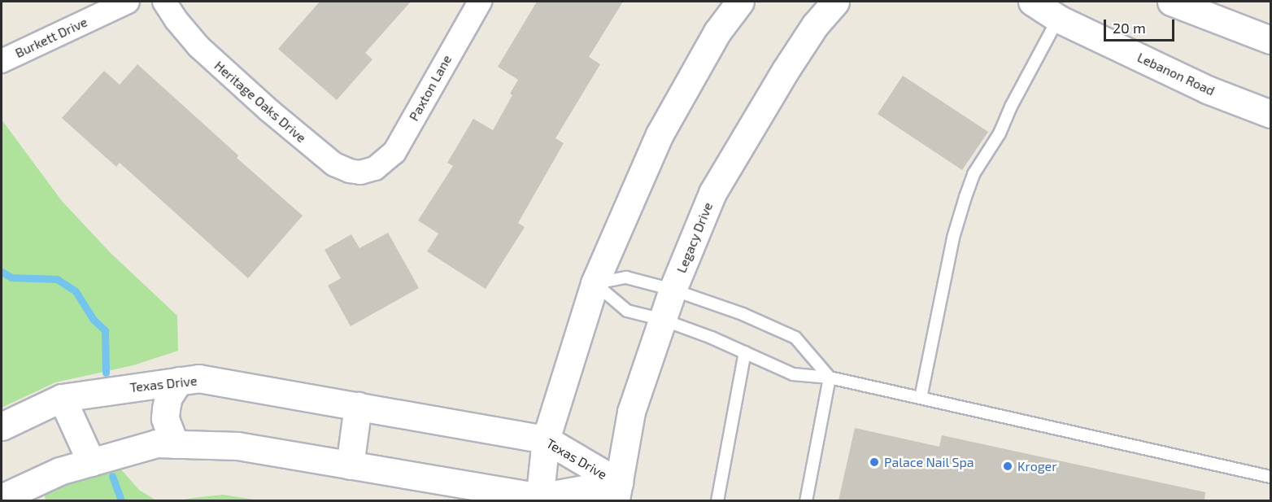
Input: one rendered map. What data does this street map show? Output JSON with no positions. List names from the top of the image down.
{
  "streets": {
    "street": [
      "Burkett Drive",
      "Lebanon Road",
      "Paxton Lane",
      "Heritage Oaks Drive",
      "Legacy Drive",
      "Texas Drive"
    ]
  },
  "crossings": [
    ["Paxton Lane", "Heritage Oaks Drive"],
    ["Legacy Drive", "Texas Drive"]
  ],
  "places": ["Palace Nail Spa", "Kroger"],
  "scale_bar": "20 m"
}
